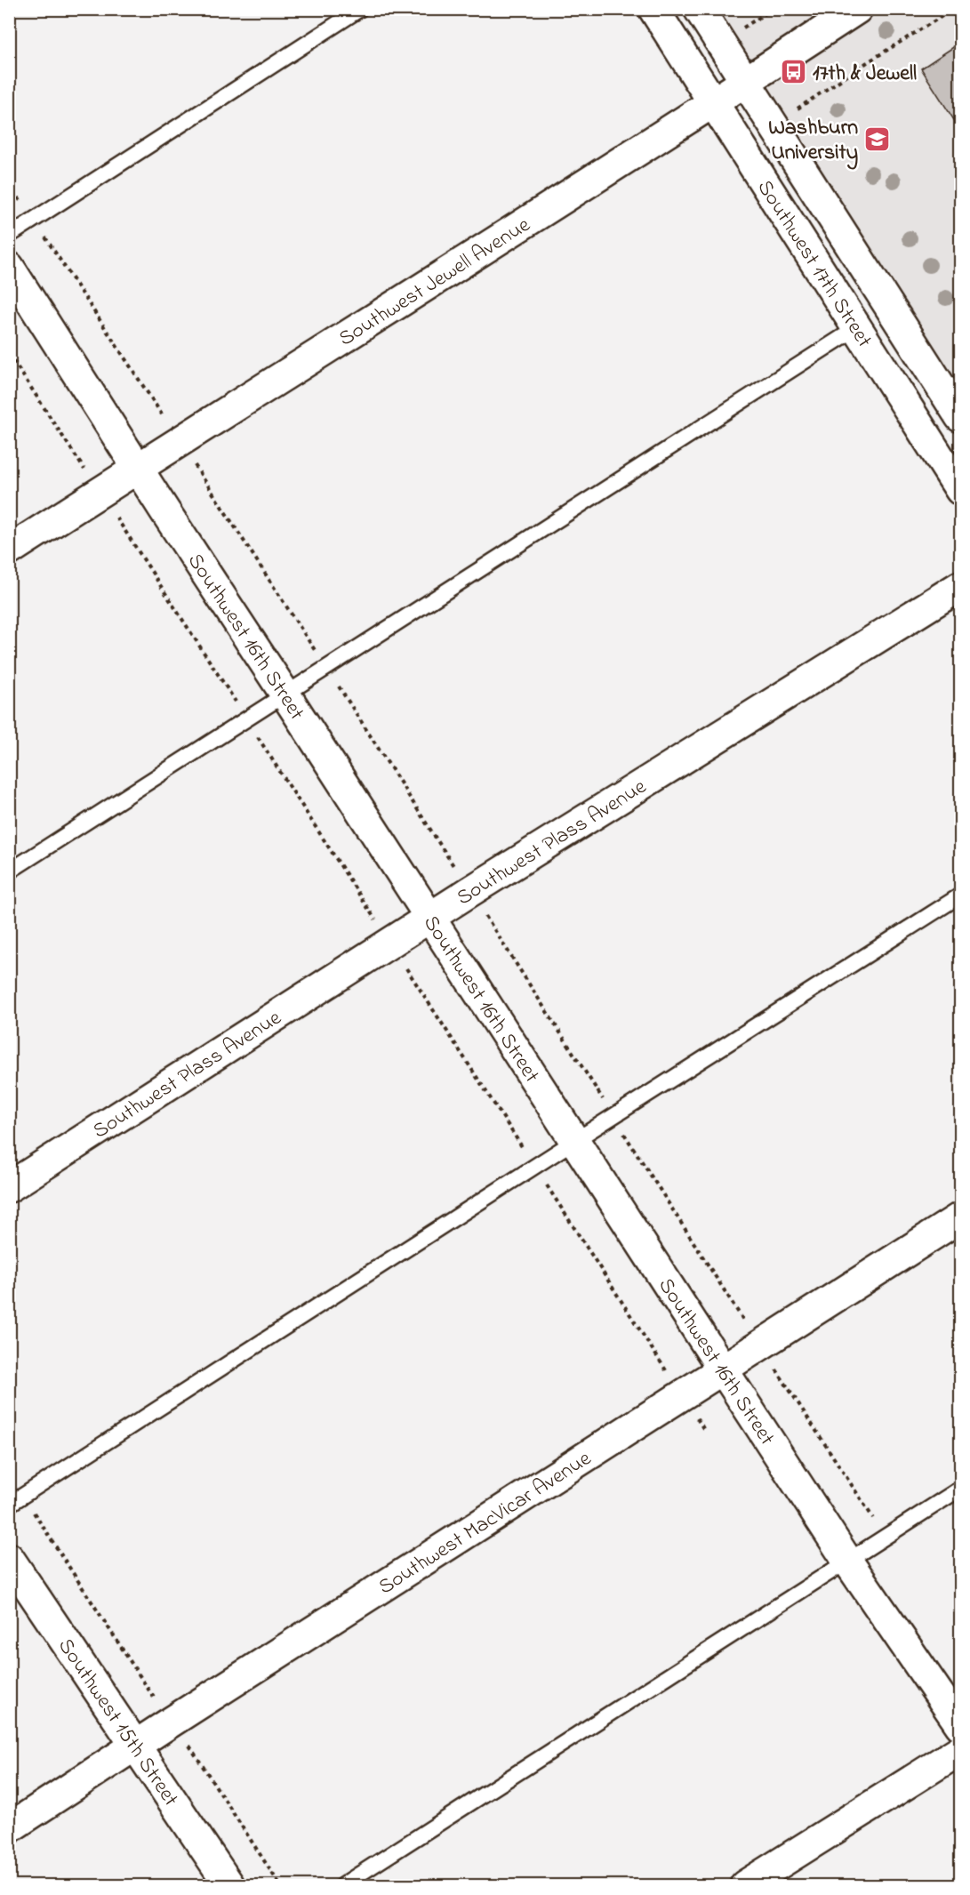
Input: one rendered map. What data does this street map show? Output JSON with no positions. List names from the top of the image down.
{
  "streets": {
    "street": [
      "Southwest 17th Street",
      "Southwest Jewell Avenue",
      "Southwest 16th Street",
      "Southwest Plass Avenue",
      "Southwest MacVicar Avenue",
      "Southwest 15th Street"
    ]
  },
  "crossings": [
    ["Southwest 17th Street", "Southwest Jewell Avenue"],
    ["Southwest Jewell Avenue", "Southwest 16th Street"],
    ["Southwest 16th Street", "Southwest Plass Avenue"],
    ["Southwest 16th Street", "Southwest MacVicar Avenue"],
    ["Southwest MacVicar Avenue", "Southwest 15th Street"]
  ],
  "places": {
    "bus stop": ["17th & Jewell"],
    "school or university": ["Washburn University"]
  }
}
